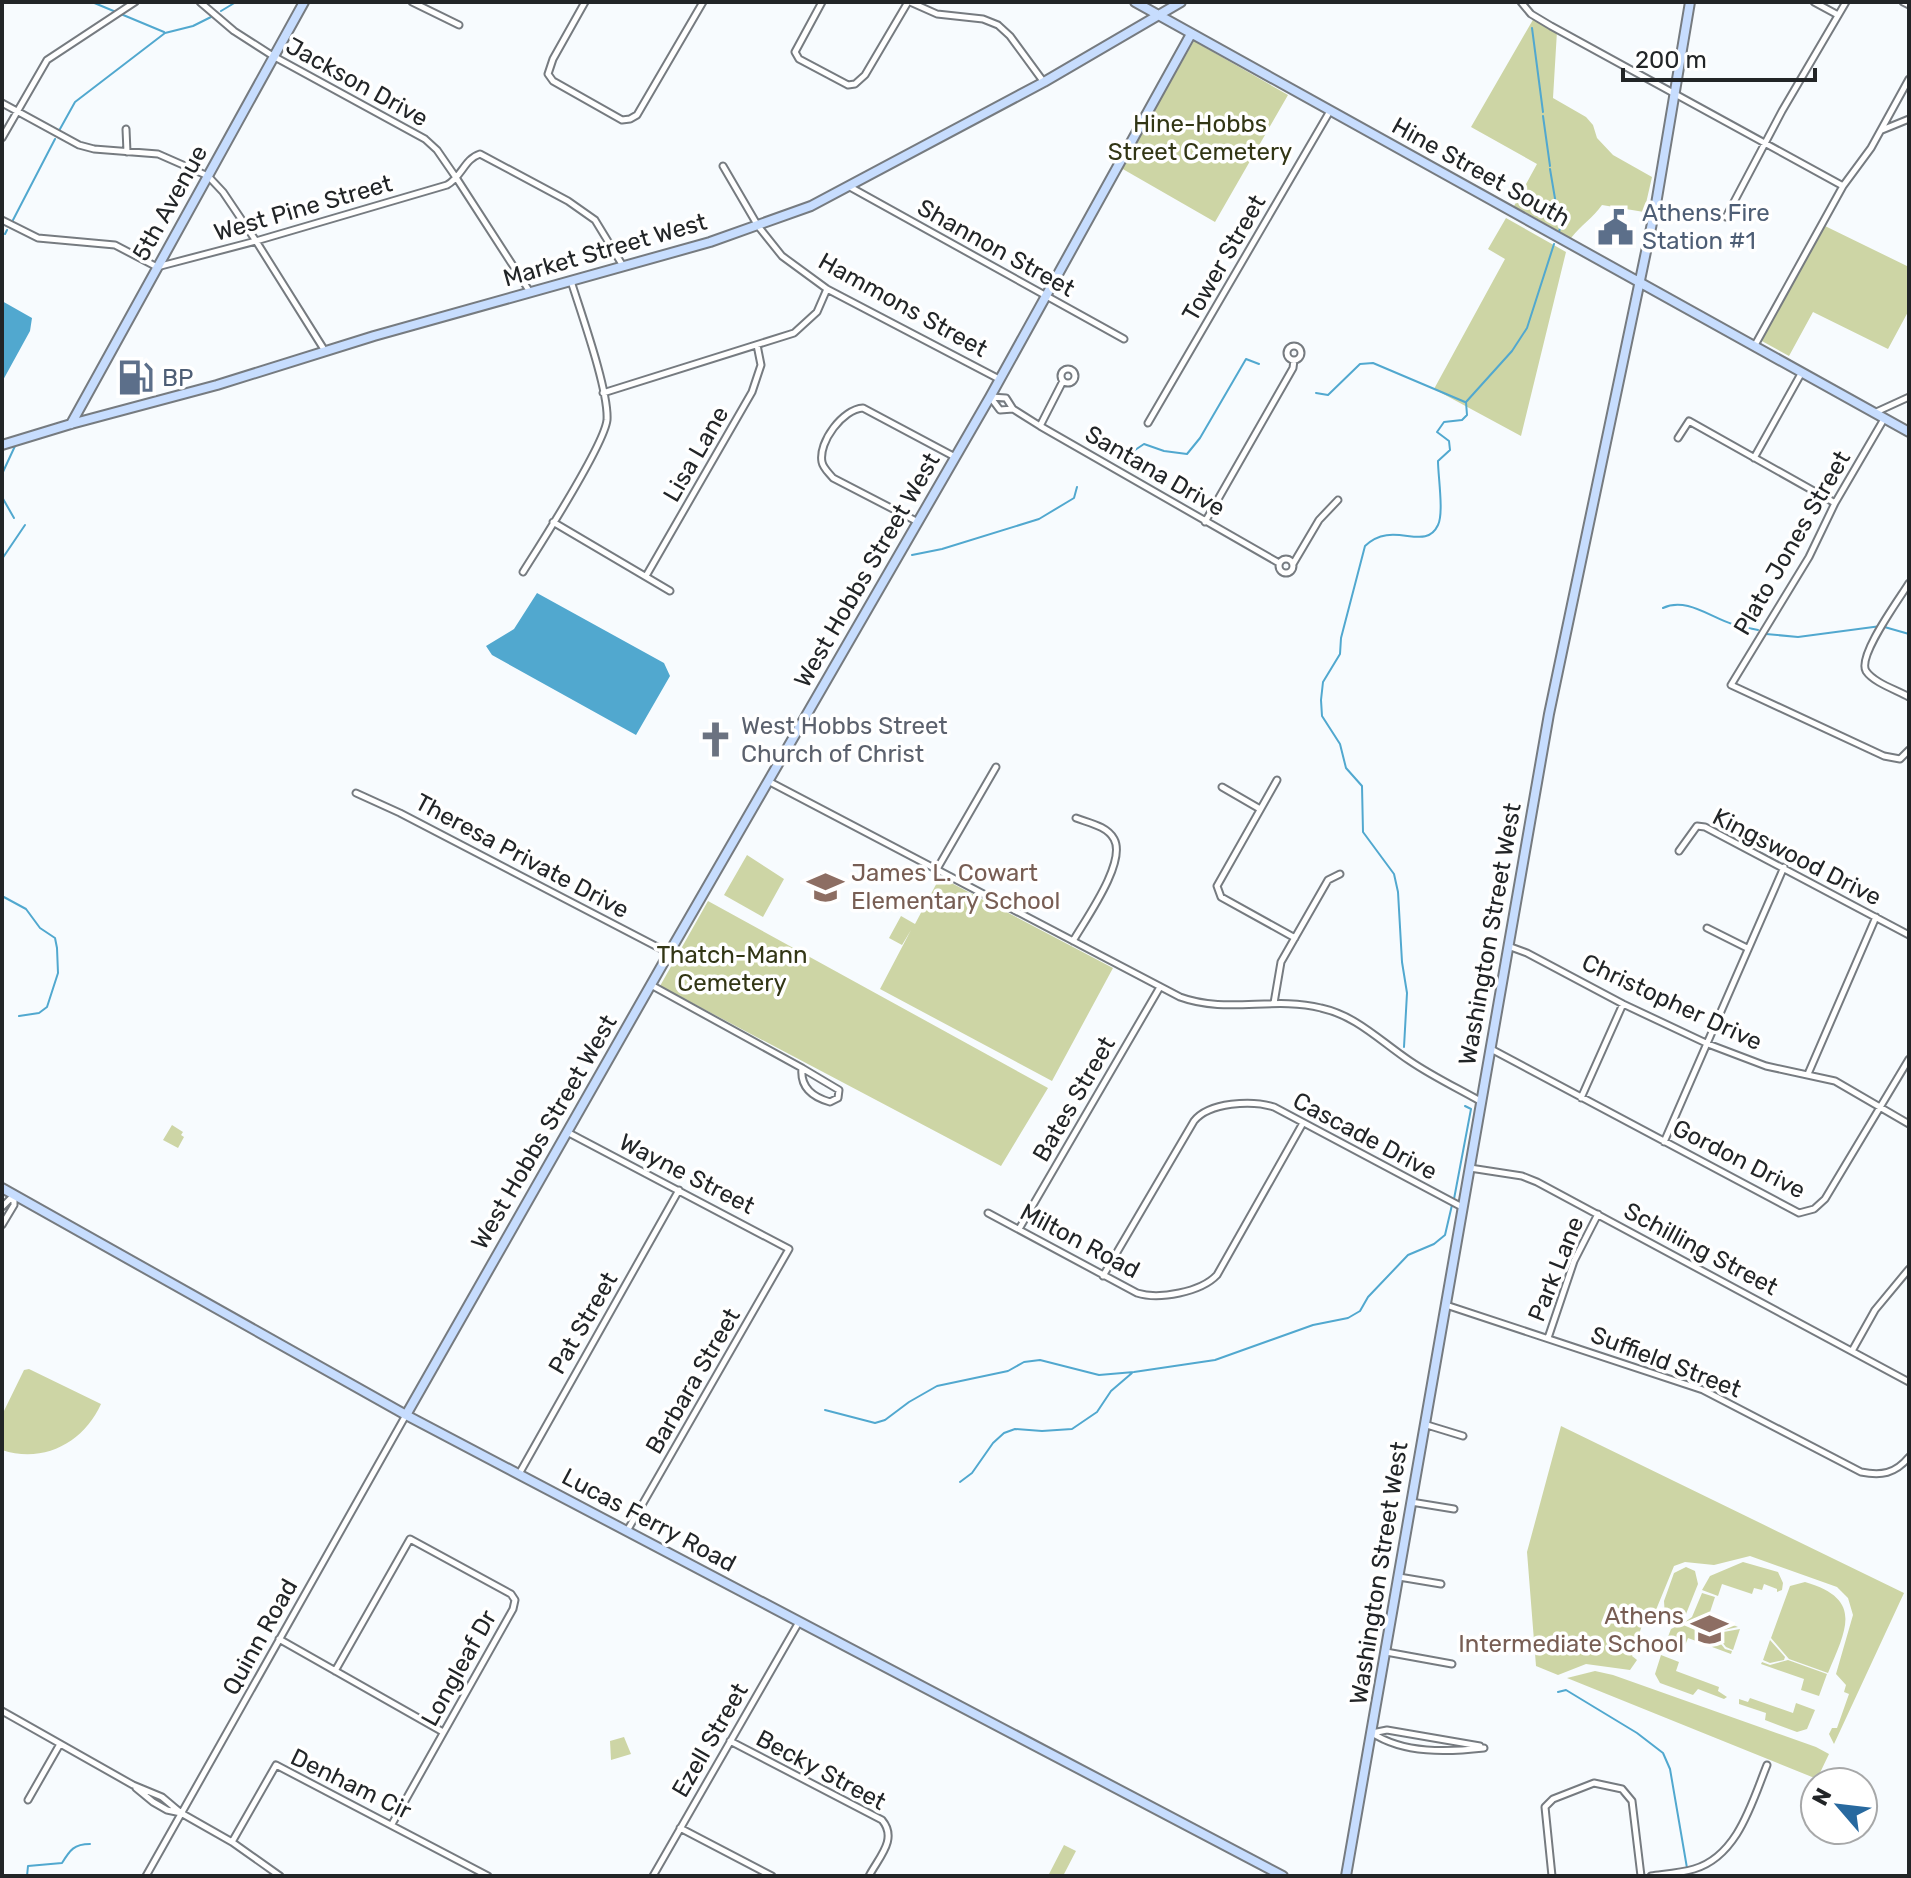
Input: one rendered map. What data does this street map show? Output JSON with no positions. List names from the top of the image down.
{
  "streets": {
    "street": [
      "Jackson Drive",
      "Hine Street South",
      "5th Avenue",
      "West Pine Street",
      "Shannon Street",
      "Market Street West",
      "Tower Street",
      "Hammons Street",
      "Lisa Lane",
      "Santana Drive",
      "Plato Jones Street",
      "West Hobbs Street West",
      "Theresa Private Drive",
      "Kingswood Drive",
      "Washington Street West",
      "Christopher Drive",
      "Bates Street",
      "Cascade Drive",
      "Gordon Drive",
      "Wayne Street",
      "Milton Road",
      "Schilling Street",
      "Park Lane",
      "Pat Street",
      "Suffield Street",
      "Barbara Street",
      "Lucas Ferry Road",
      "Quinn Road",
      "Longleaf Dr",
      "Ezell Street",
      "Becky Street",
      "Denham Cir"
    ]
  },
  "crossings": [
    ["Jackson Drive", "5th Avenue"],
    ["Jackson Drive", "West Pine Street"],
    ["Jackson Drive", "Market Street West"],
    ["Hine Street South", "Market Street West"],
    ["Hine Street South", "Tower Street"],
    ["Hine Street South", "Plato Jones Street"],
    ["Hine Street South", "West Hobbs Street West"],
    ["Hine Street South", "Washington Street West"],
    ["5th Avenue", "West Pine Street"],
    ["5th Avenue", "Market Street West"],
    ["West Pine Street", "Market Street West"],
    ["Shannon Street", "Market Street West"],
    ["Shannon Street", "West Hobbs Street West"],
    ["Market Street West", "Hammons Street"],
    ["Hammons Street", "West Hobbs Street West"],
    ["Santana Drive", "West Hobbs Street West"],
    ["West Hobbs Street West", "Theresa Private Drive"],
    ["West Hobbs Street West", "Wayne Street"],
    ["West Hobbs Street West", "Lucas Ferry Road"],
    ["West Hobbs Street West", "Quinn Road"],
    ["Washington Street West", "Christopher Drive"],
    ["Washington Street West", "Cascade Drive"],
    ["Washington Street West", "Gordon Drive"],
    ["Washington Street West", "Schilling Street"],
    ["Washington Street West", "Suffield Street"],
    ["Christopher Drive", "Gordon Drive"],
    ["Bates Street", "Milton Road"],
    ["Cascade Drive", "Milton Road"],
    ["Wayne Street", "Pat Street"],
    ["Wayne Street", "Barbara Street"],
    ["Schilling Street", "Park Lane"],
    ["Park Lane", "Suffield Street"],
    ["Pat Street", "Lucas Ferry Road"],
    ["Barbara Street", "Lucas Ferry Road"],
    ["Lucas Ferry Road", "Quinn Road"],
    ["Lucas Ferry Road", "Ezell Street"],
    ["Longleaf Dr", "Denham Cir"],
    ["Ezell Street", "Becky Street"]
  ],
  "parks": ["Hine-Hobbs Street Cemetery", "Thatch-Mann Cemetery"],
  "places": {
    "public building": ["Athens Fire Station #1"],
    "fuel station": ["BP"],
    "church": ["West Hobbs Street Church of Christ"],
    "school or university": ["James L. Cowart Elementary School", "Athens Intermediate School"]
  },
  "scale_bar": "200 m",
  "north": "top left"
}
